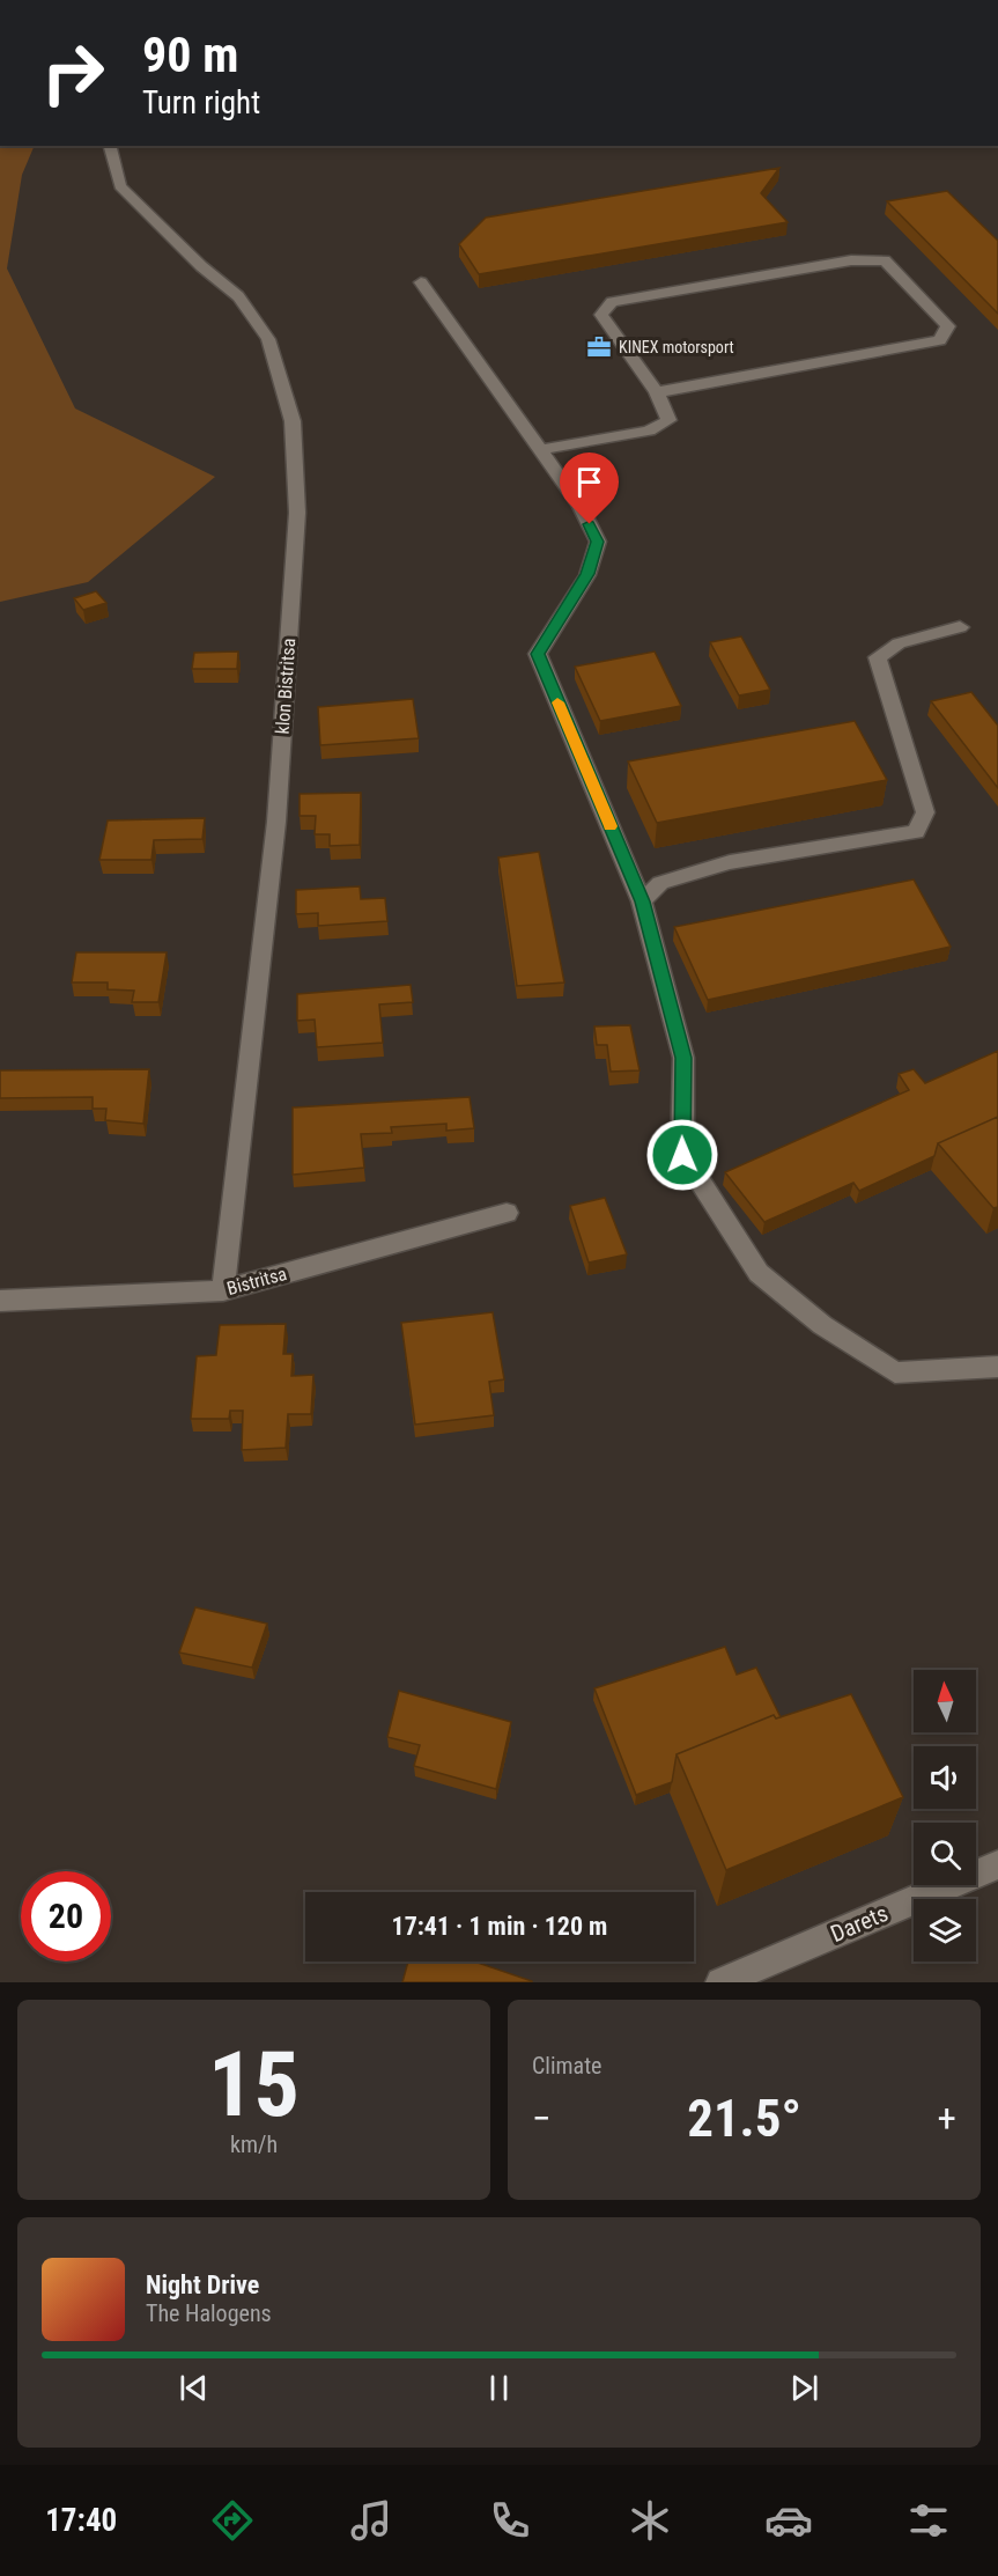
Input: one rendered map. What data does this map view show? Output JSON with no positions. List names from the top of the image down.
{
  "streets": {
    "street": ["klon Bistritsa", "Bistritsa", "Darets"]
  },
  "crossings": [
    ["klon Bistritsa", "Bistritsa"]
  ],
  "places": {
    "office": ["KINEX motorsport"]
  },
  "north": "top",
  "page": {
    "turn": ["90 m", "Turn right"],
    "limit": "20",
    "trip": "17:41 · 1 min · 120 m",
    "tile": [
      ["15", "km/h"],
      "Climate"
    ],
    "heat": ["−", "21.5°", "+"],
    "song": ["Night Drive", "The Halogens"],
    "tabs": "17:40"
  }
}
